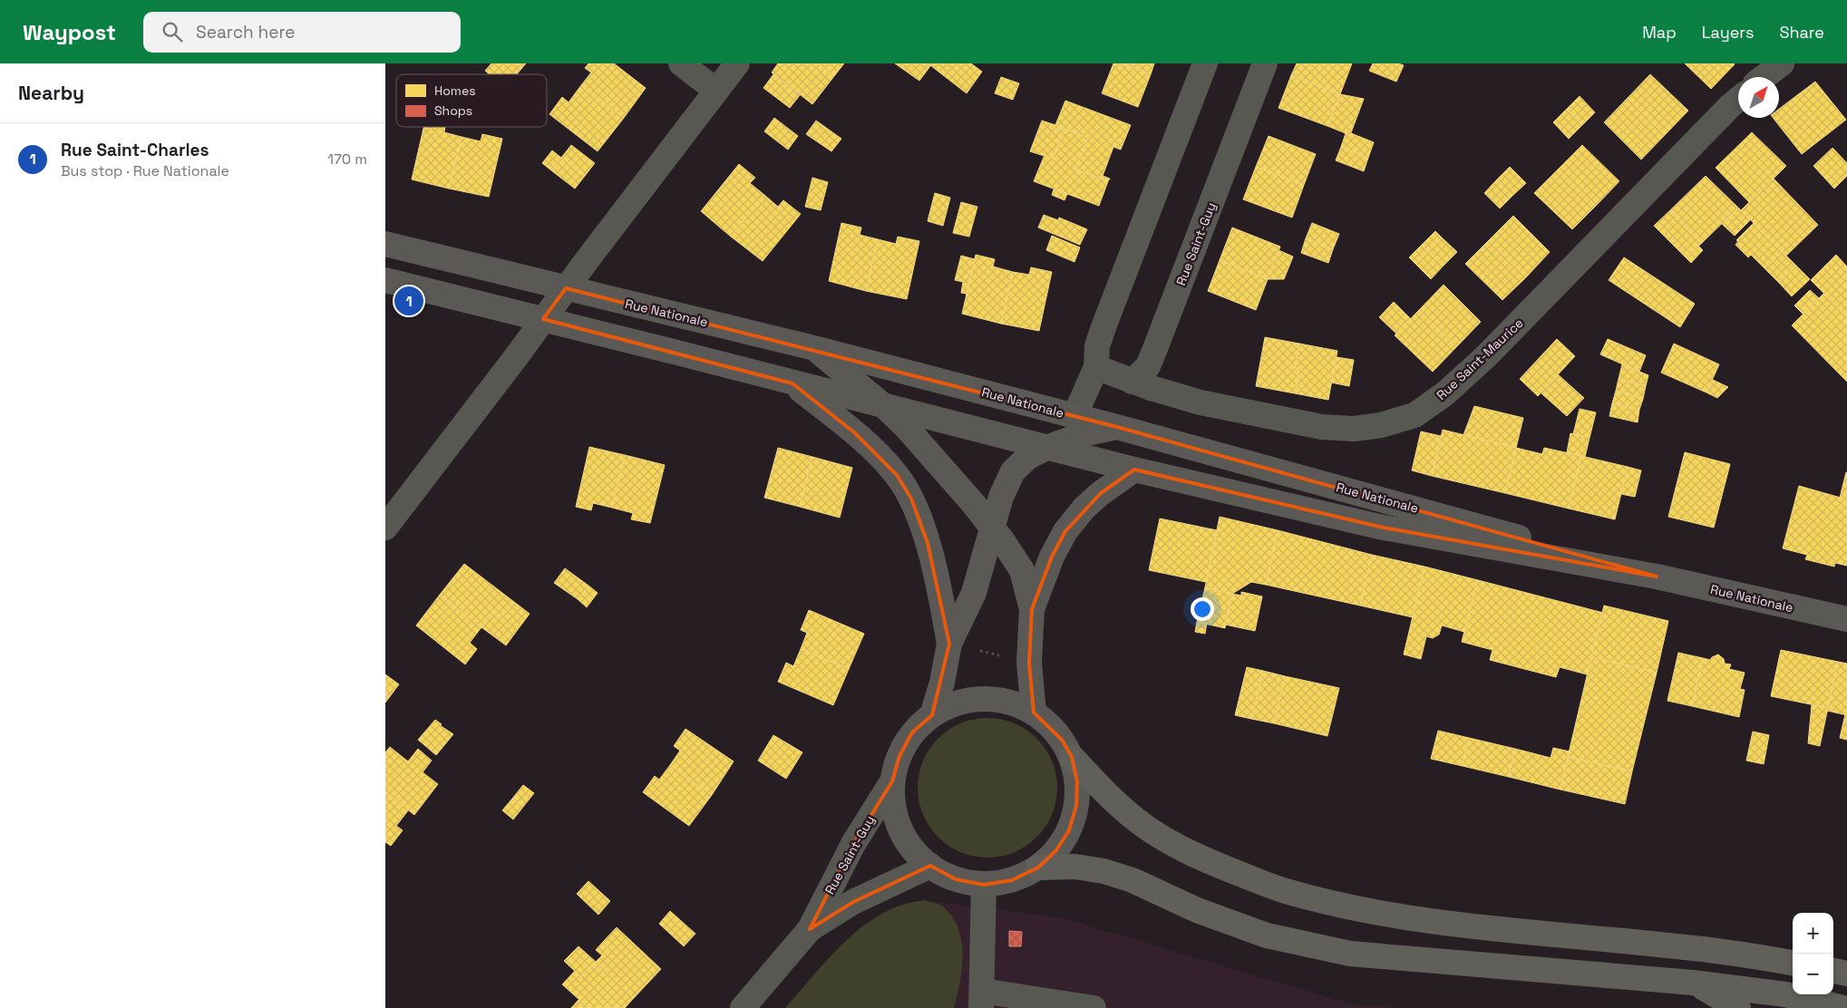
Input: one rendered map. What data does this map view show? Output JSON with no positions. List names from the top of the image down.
{
  "streets": {
    "main road": ["Rue Nationale"],
    "street": ["Rue Saint-Guy", "Rue Saint-Maurice"]
  },
  "crossings": [
    ["Rue Saint-Guy", "Rue Saint-Maurice"]
  ],
  "legend": ["Homes", "Shops"],
  "north": "top right",
  "page": {
    "header": "Waypost",
    "search": "Search here",
    "nav": ["Map", "Layers", "Share"],
    "heading": "Nearby",
    "list": [
      {
        "mark": "1",
        "name": "Rue Saint-Charles",
        "note": "Bus stop · Rue Nationale",
        "value": "170 m"
      }
    ],
    "pins": "1",
    "map_buttons": ["+", "−"]
  }
}
